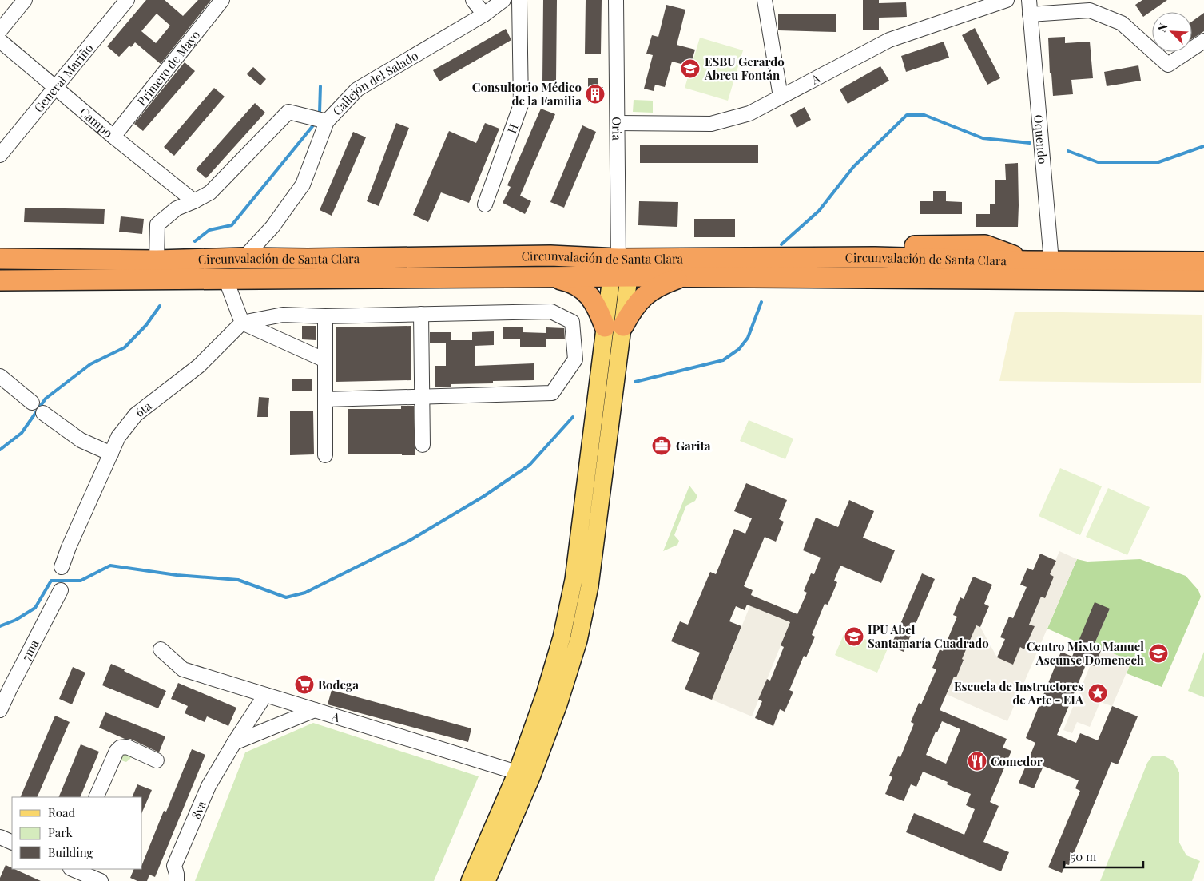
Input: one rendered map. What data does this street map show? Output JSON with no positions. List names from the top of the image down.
{
  "streets": {
    "highway": ["Circunvalación de Santa Clara"],
    "street": [
      "Primero de Mayo",
      "General Mariño",
      "A",
      "Callejón del Salado",
      "Campo",
      "H",
      "Oria",
      "Oquendo",
      "6ta",
      "7ma",
      "8va"
    ]
  },
  "crossings": [
    ["Primero de Mayo", "Campo"],
    ["General Mariño", "Campo"],
    ["A", "Oria"],
    ["A", "8va"],
    ["Callejón del Salado", "Circunvalación de Santa Clara"],
    ["Oria", "Circunvalación de Santa Clara"],
    ["Oquendo", "Circunvalación de Santa Clara"]
  ],
  "places": {
    "school or university": ["ESBU Gerardo Abreu Fontán", "IPU Abel Santamaría Cuadrado", "Centro Mixto Manuel Ascunse Domenech"],
    "building": ["Consultorio Médico de la Familia"],
    "office": ["Garita"],
    "supermarket": ["Bodega"],
    "place": ["Escuela de Instructores de Arte - EIA"],
    "restaurant": ["Comedor"]
  },
  "legend": ["Road", "Park", "Building"],
  "scale_bar": "50 m",
  "north": "top left"
}
